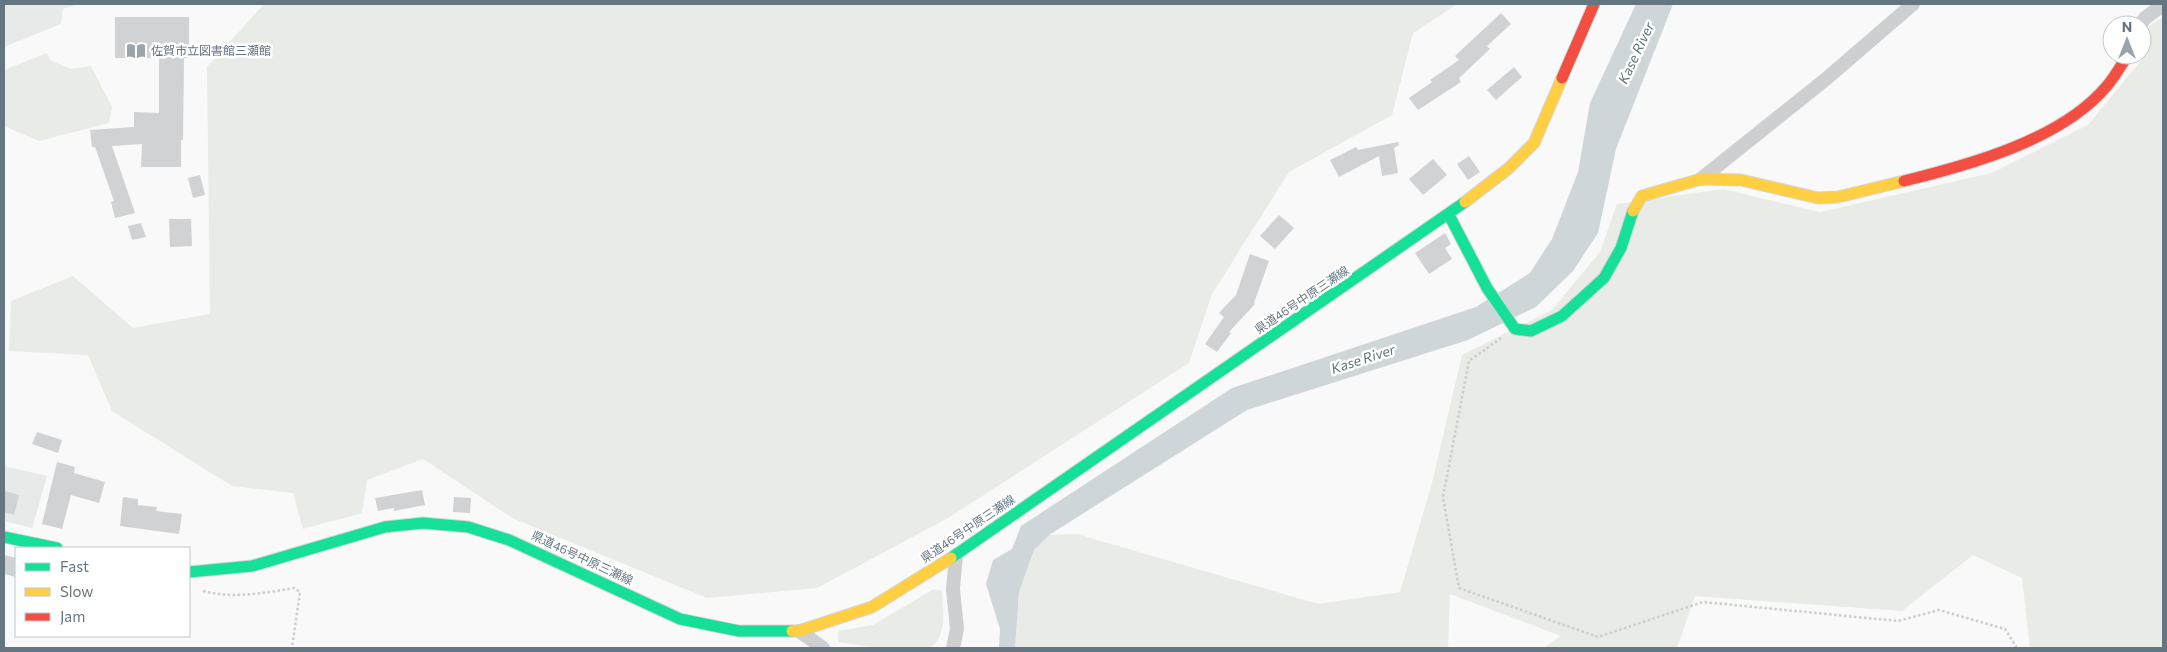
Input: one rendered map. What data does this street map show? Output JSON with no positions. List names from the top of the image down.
{
  "streets": {
    "main road": ["県道46号中原三瀬線"]
  },
  "water": ["Kase River"],
  "places": {
    "library": ["佐賀市立図書館三瀬館"]
  },
  "legend": ["Fast", "Slow", "Jam"],
  "north": "top"
}
